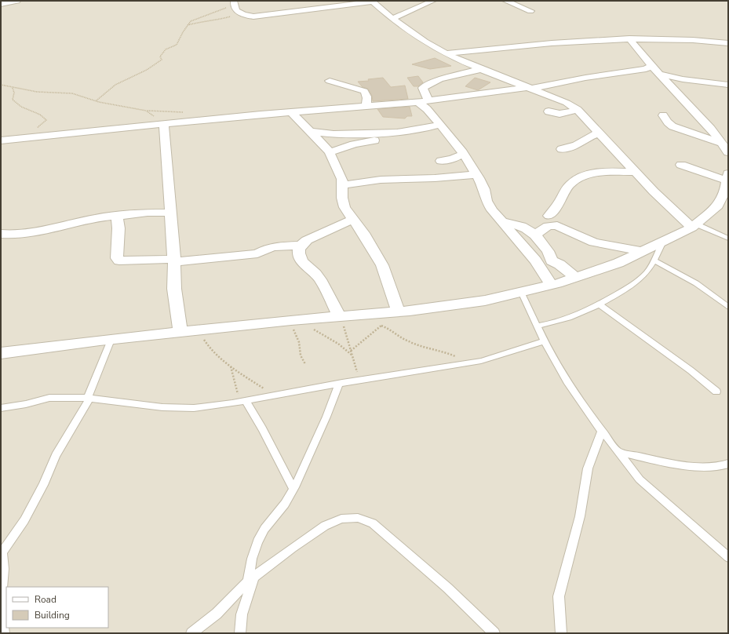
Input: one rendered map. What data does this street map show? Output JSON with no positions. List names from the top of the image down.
{
  "legend": ["Road", "Building"]
}
